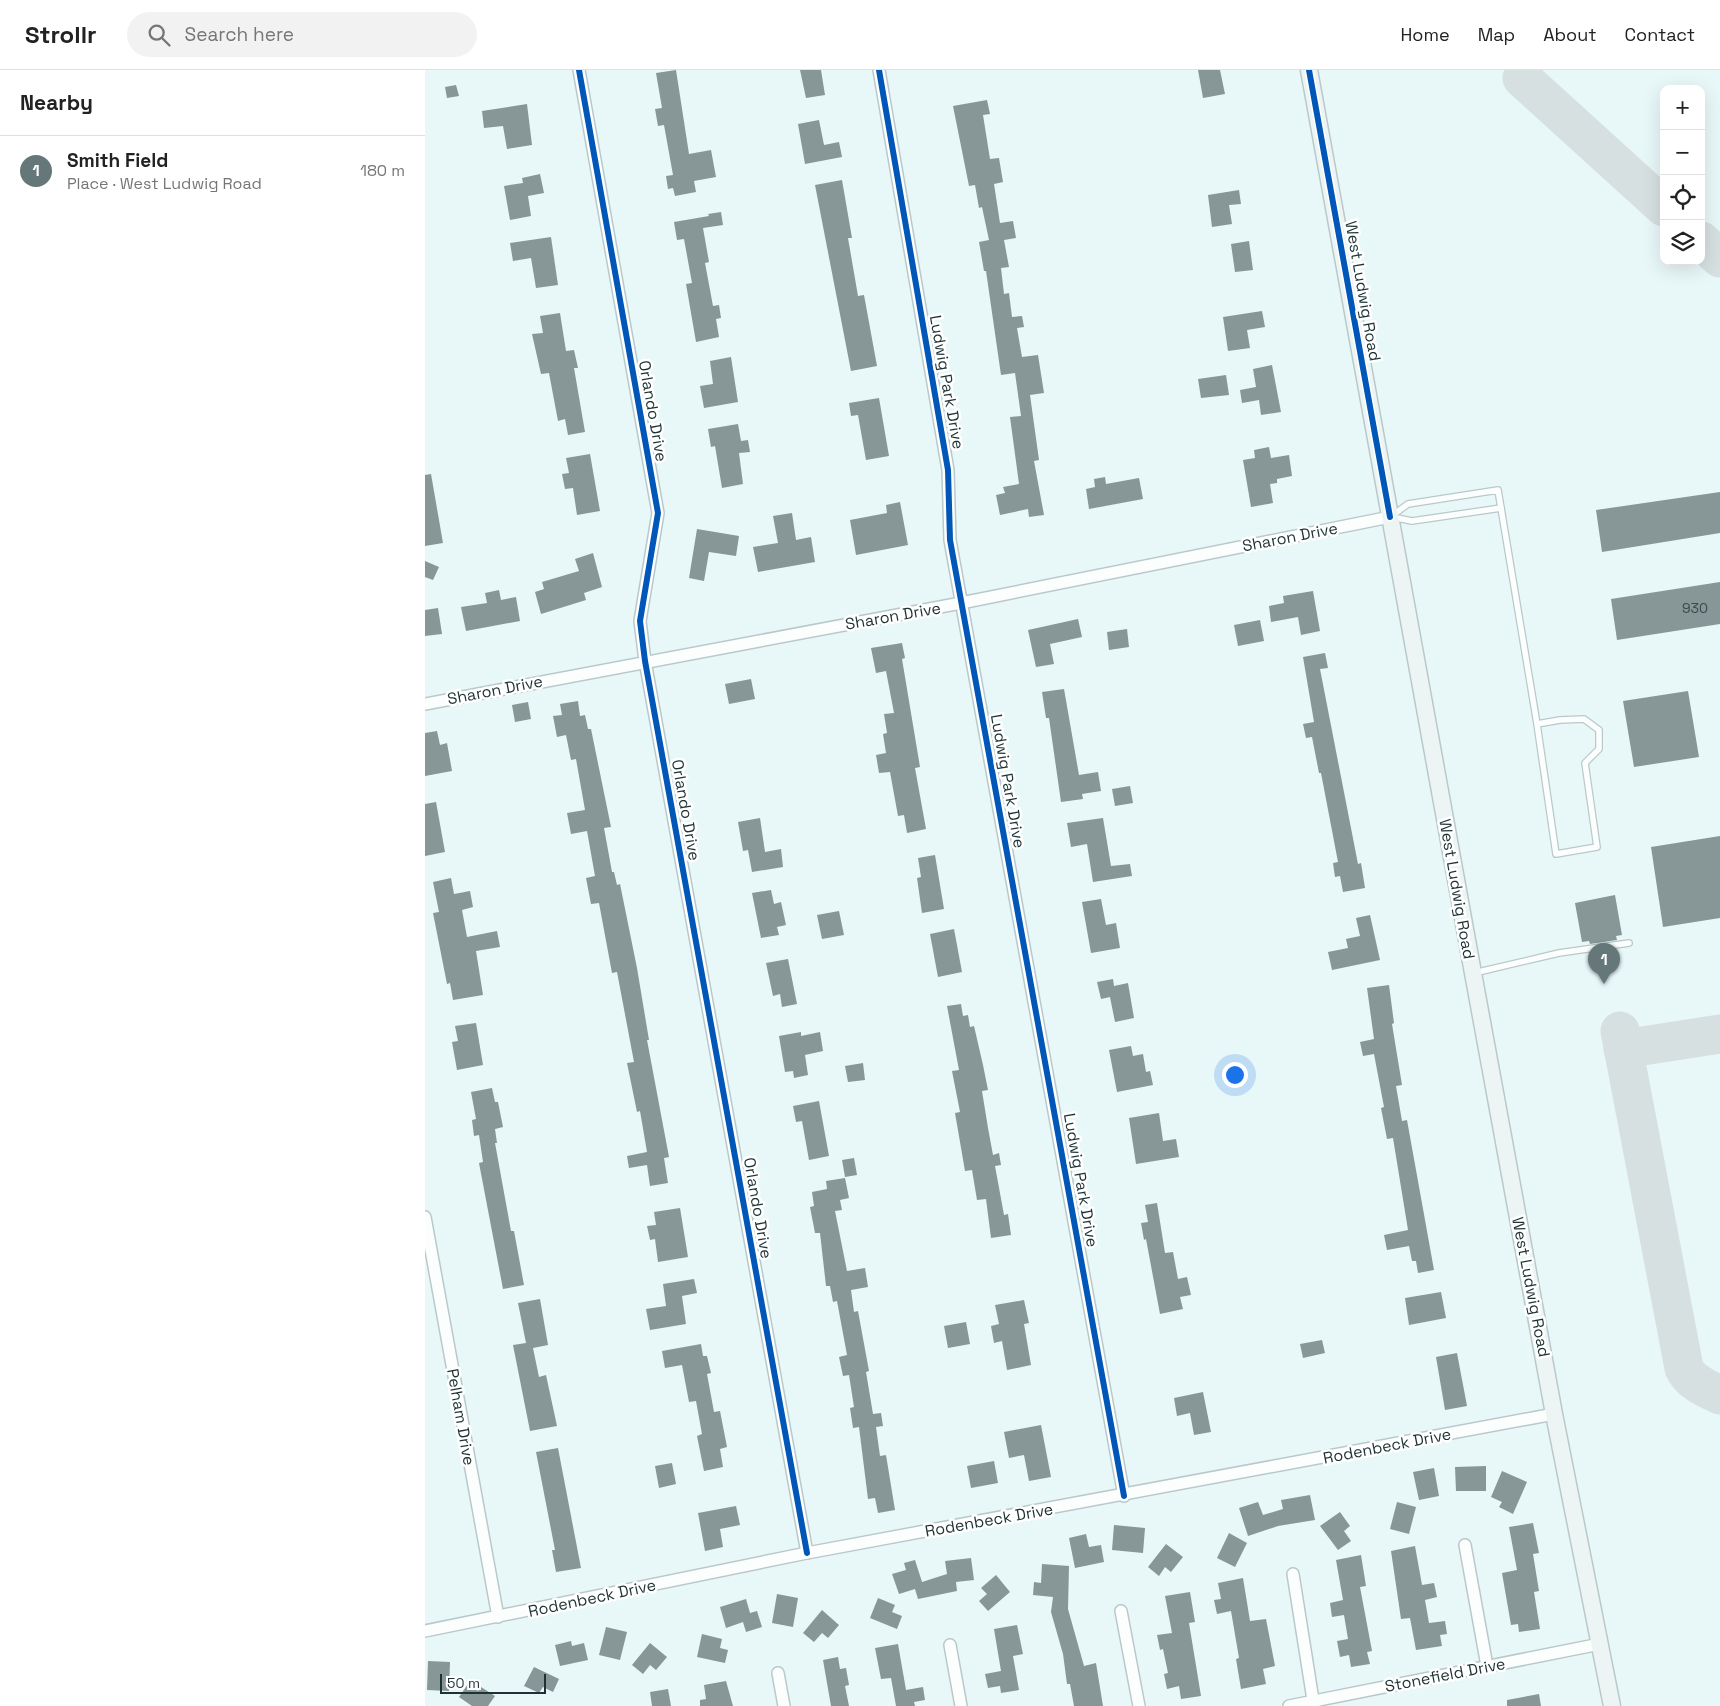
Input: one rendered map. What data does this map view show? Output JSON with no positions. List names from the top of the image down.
{
  "streets": {
    "main road": ["West Ludwig Road"],
    "street": [
      "Ludwig Park Drive",
      "Orlando Drive",
      "Sharon Drive",
      "Pelham Drive",
      "Rodenbeck Drive",
      "Stonefield Drive"
    ]
  },
  "crossings": [
    ["West Ludwig Road", "Sharon Drive"],
    ["West Ludwig Road", "Rodenbeck Drive"],
    ["West Ludwig Road", "Stonefield Drive"],
    ["Ludwig Park Drive", "Sharon Drive"],
    ["Ludwig Park Drive", "Rodenbeck Drive"],
    ["Orlando Drive", "Sharon Drive"],
    ["Orlando Drive", "Rodenbeck Drive"],
    ["Pelham Drive", "Rodenbeck Drive"]
  ],
  "house_numbers": ["930"],
  "scale_bar": "50 m",
  "page": {
    "header": "Strollr",
    "search": "Search here",
    "nav": [
      "Home",
      "Map",
      "About",
      "Contact"
    ],
    "heading": "Nearby",
    "map_buttons": ["+", "−"],
    "list": [
      {
        "mark": "1",
        "name": "Smith Field",
        "note": "Place · West Ludwig Road",
        "value": "180 m"
      }
    ],
    "pins": "1",
    "scale": "50 m"
  }
}
